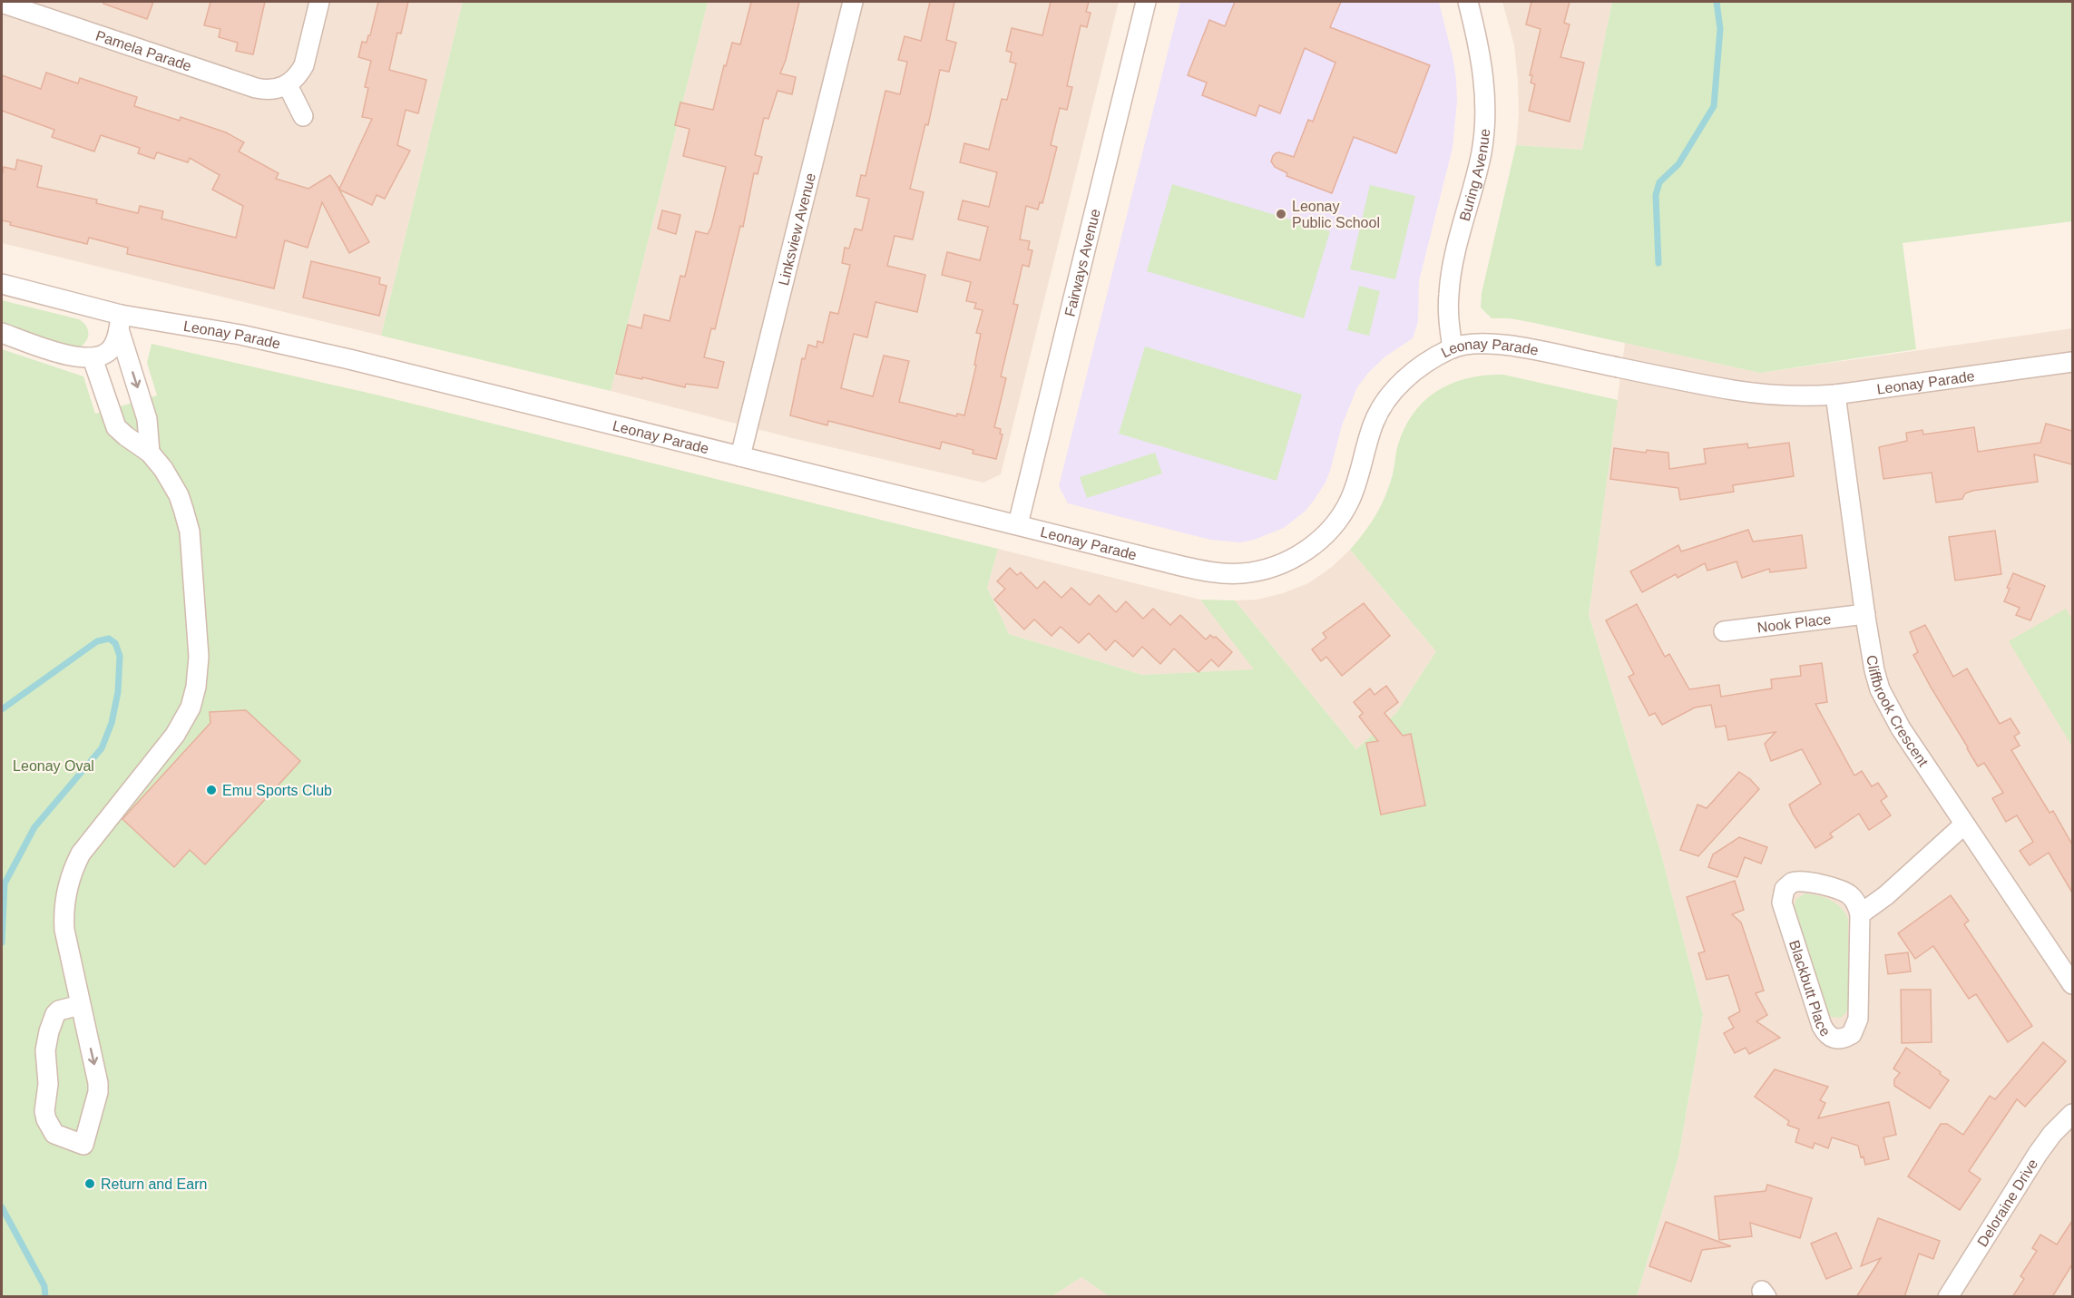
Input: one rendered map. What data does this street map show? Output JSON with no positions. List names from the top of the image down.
{
  "streets": {
    "street": [
      "Pamela Parade",
      "Buring Avenue",
      "Linksview Avenue",
      "Fairways Avenue",
      "Leonay Parade",
      "Nook Place",
      "Cliffbrook Crescent",
      "Blackbutt Place",
      "Deloraine Drive"
    ]
  },
  "crossings": [
    ["Buring Avenue", "Leonay Parade"],
    ["Linksview Avenue", "Leonay Parade"],
    ["Fairways Avenue", "Leonay Parade"],
    ["Leonay Parade", "Cliffbrook Crescent"],
    ["Nook Place", "Cliffbrook Crescent"]
  ],
  "parks": ["Leonay Oval"],
  "places": ["Leonay Public School", "Emu Sports Club", "Return and Earn"]
}
